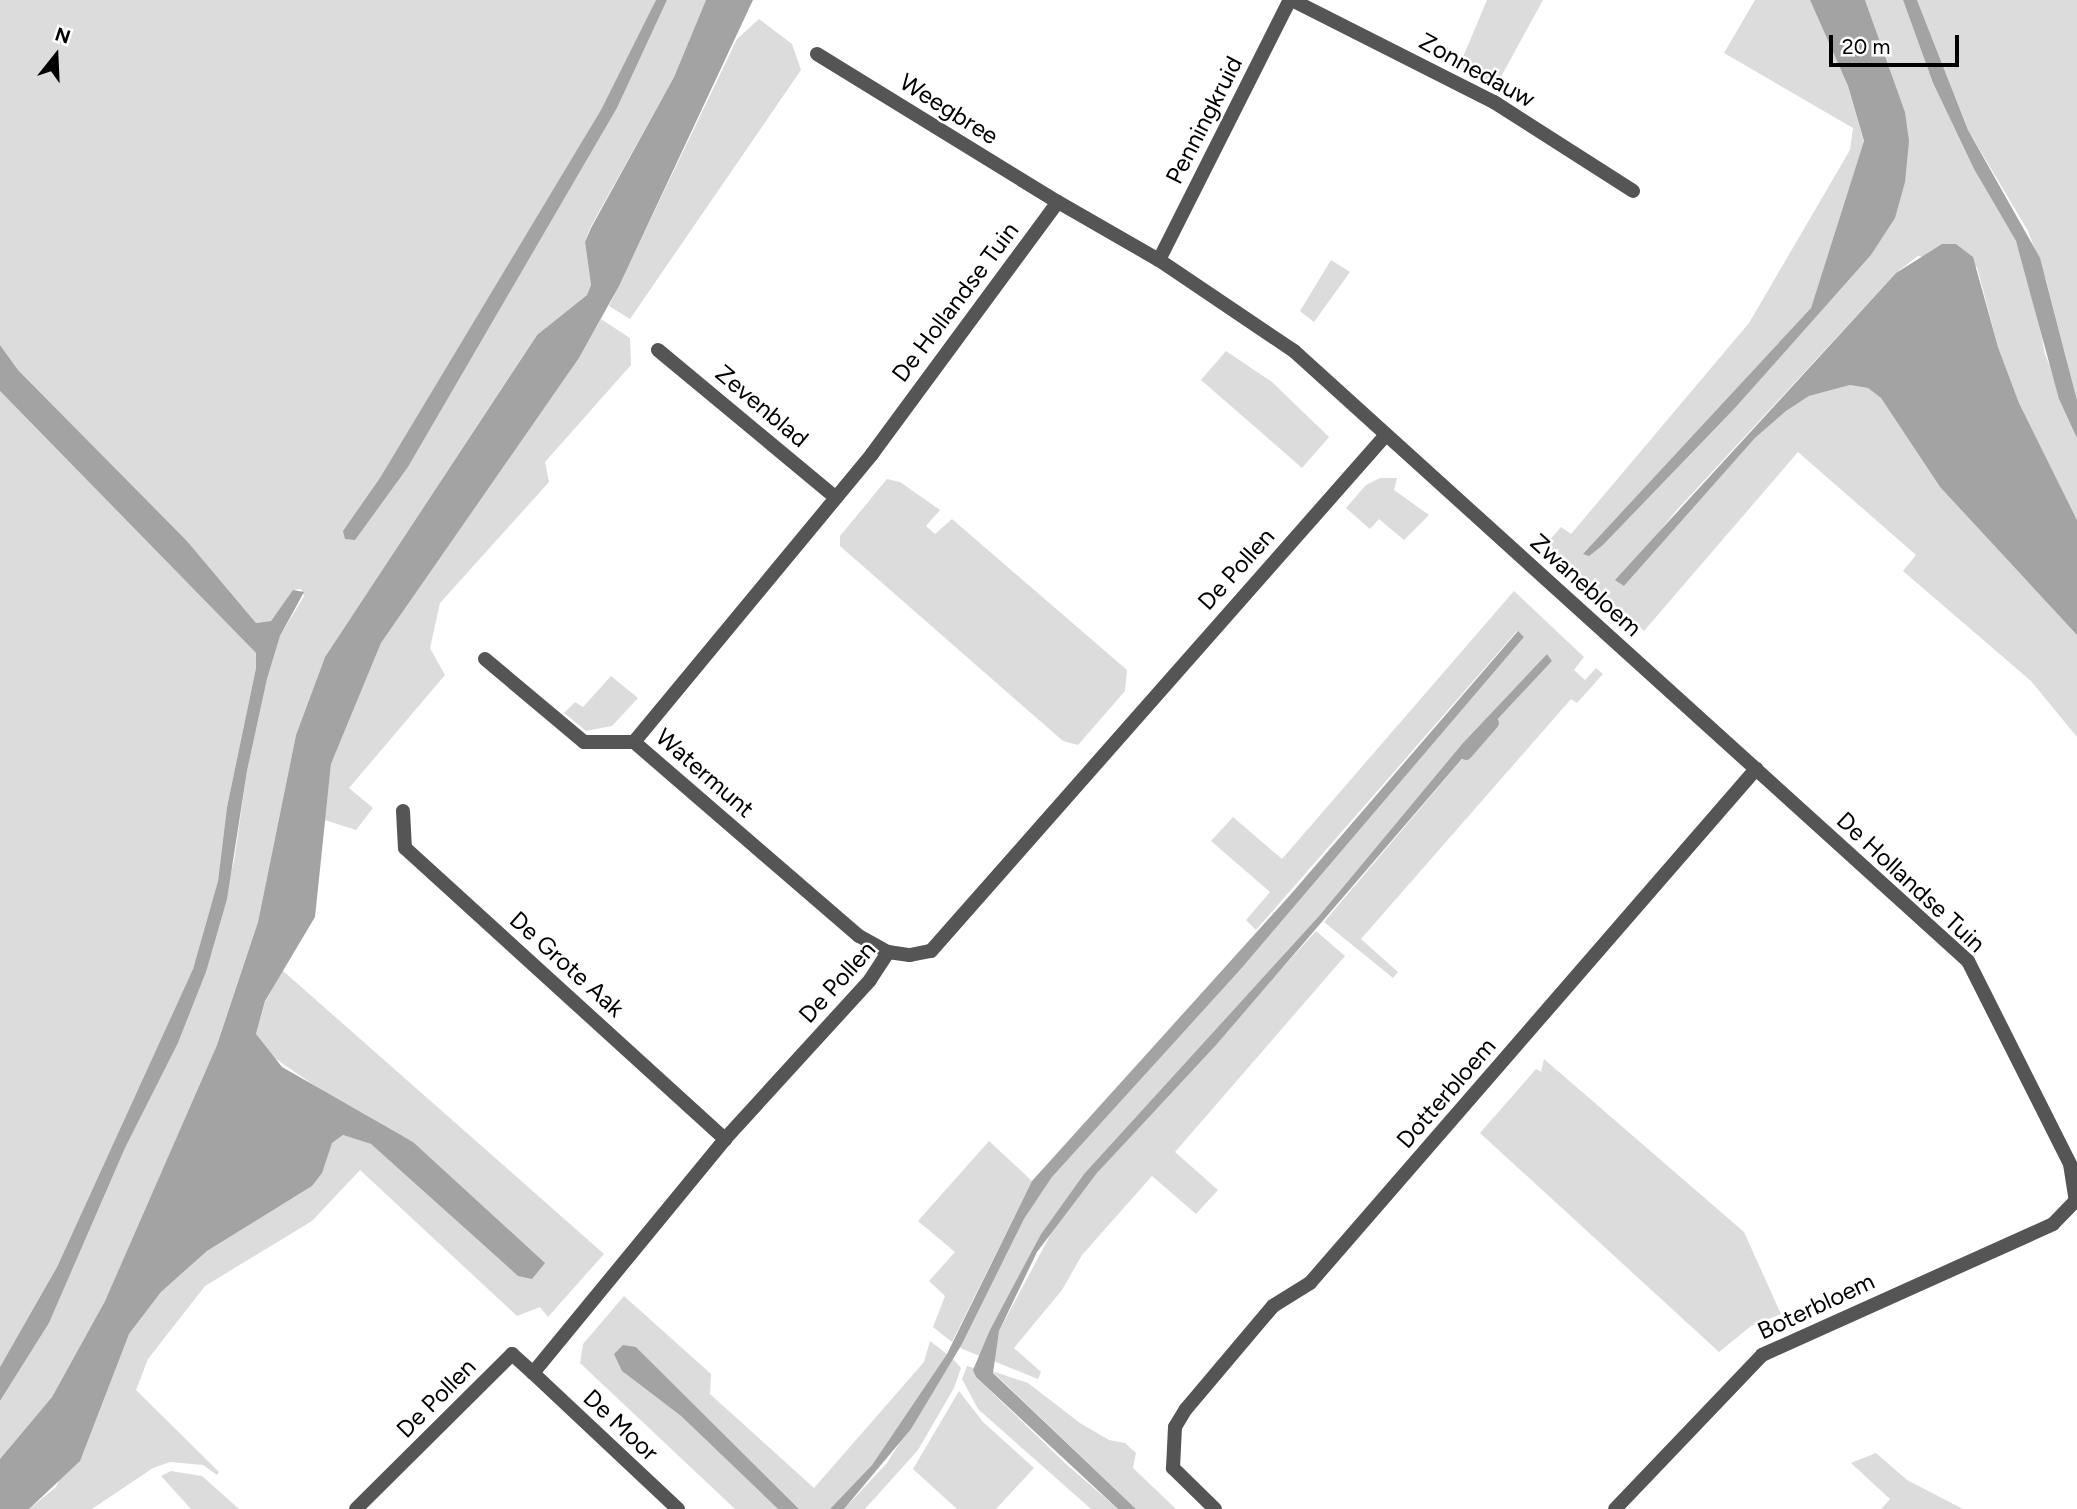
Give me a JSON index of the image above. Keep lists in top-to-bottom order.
{
  "streets": {
    "street": [
      "Zonnedauw",
      "Weegbree",
      "Penningkruid",
      "De Hollandse Tuin",
      "Zevenblad",
      "De Pollen",
      "Zwanebloem",
      "Watermunt",
      "De Grote Aak",
      "Dotterbloem",
      "Boterbloem",
      "De Moor"
    ]
  },
  "crossings": [
    ["Zonnedauw", "Penningkruid"],
    ["Weegbree", "De Hollandse Tuin"],
    ["De Hollandse Tuin", "Zevenblad"],
    ["De Hollandse Tuin", "Zwanebloem"],
    ["De Hollandse Tuin", "Watermunt"],
    ["De Hollandse Tuin", "Dotterbloem"],
    ["De Hollandse Tuin", "Boterbloem"],
    ["De Pollen", "Zwanebloem"],
    ["De Pollen", "Watermunt"],
    ["De Pollen", "De Grote Aak"],
    ["De Pollen", "De Moor"],
    ["Zwanebloem", "Dotterbloem"]
  ],
  "scale_bar": "20 m",
  "north": "top"
}
